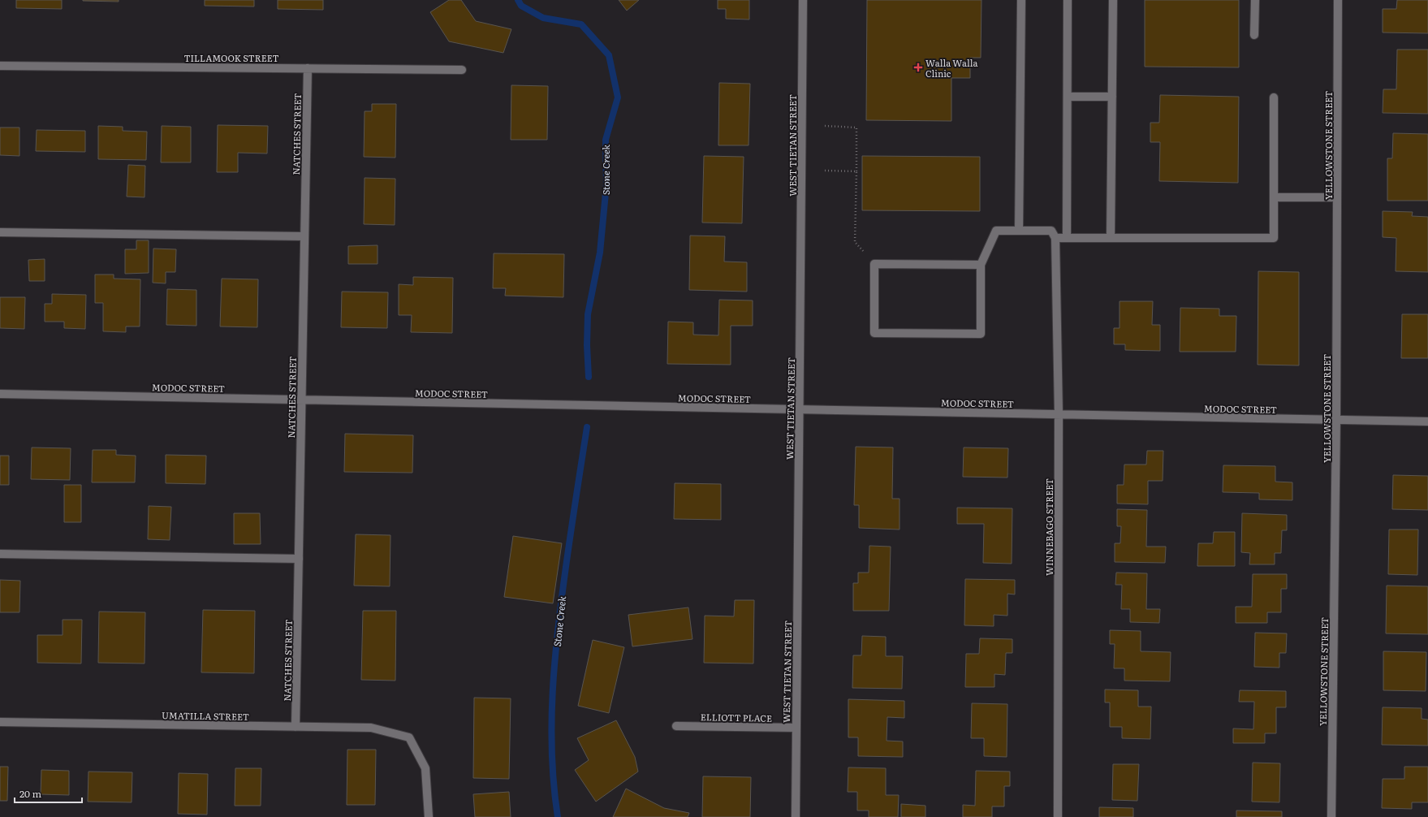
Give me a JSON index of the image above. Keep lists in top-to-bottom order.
{
  "streets": {
    "street": [
      "TILLAMOOK STREET",
      "NATCHES STREET",
      "WEST TIETAN STREET",
      "YELLOWSTONE STREET",
      "MODOC STREET",
      "WINNEBAGO STREET",
      "UMATILLA STREET",
      "ELLIOTT PLACE"
    ]
  },
  "crossings": [
    ["TILLAMOOK STREET", "NATCHES STREET"],
    ["NATCHES STREET", "MODOC STREET"],
    ["NATCHES STREET", "UMATILLA STREET"],
    ["WEST TIETAN STREET", "MODOC STREET"],
    ["WEST TIETAN STREET", "ELLIOTT PLACE"],
    ["YELLOWSTONE STREET", "MODOC STREET"],
    ["MODOC STREET", "WINNEBAGO STREET"]
  ],
  "water": ["Stone Creek"],
  "places": {
    "health": ["Walla Walla Clinic"]
  },
  "scale_bar": "20 m"
}
